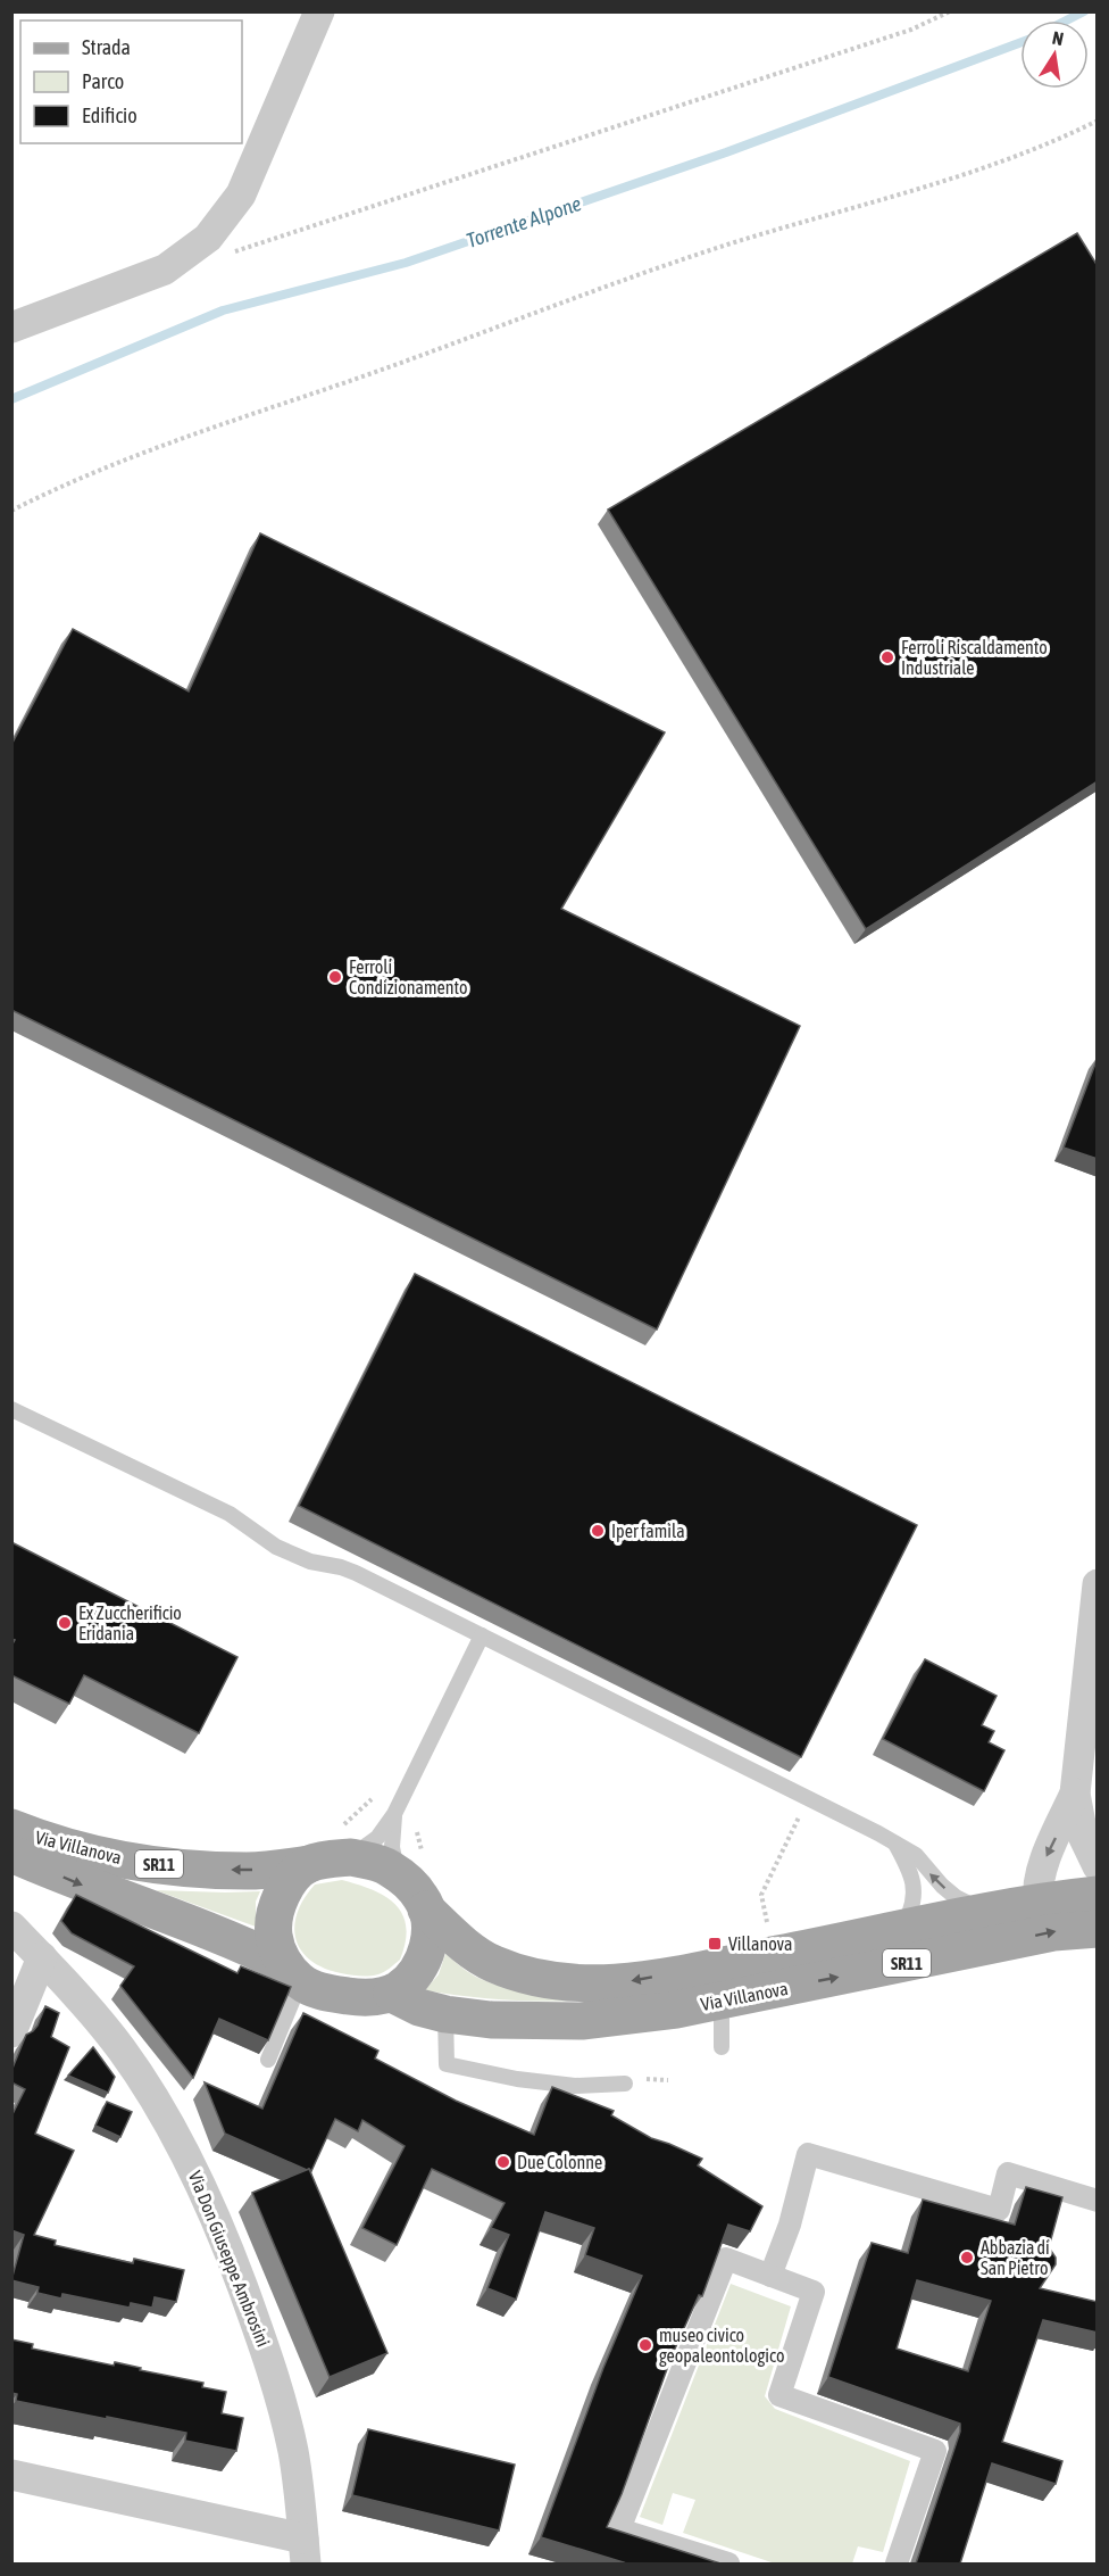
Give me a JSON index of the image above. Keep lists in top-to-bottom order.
{
  "streets": {
    "main road": ["Via Villanova", "SR11"],
    "street": ["Via Don Giuseppe Ambrosini"]
  },
  "crossings": [
    ["Via Villanova", "SR11"]
  ],
  "water": ["Torrente Alpone"],
  "places": {
    "other": [
      "Ferroli Riscaldamento Industriale",
      "Ferroli Condizionamento",
      "Iper famila",
      "Ex Zuccherificio Eridania",
      "Due Colonne",
      "Abbazia di San Pietro",
      "museo civico geopaleontologico"
    ],
    "transit": ["Villanova"]
  },
  "legend": ["Strada", "Parco", "Edificio"],
  "north": "top"
}
